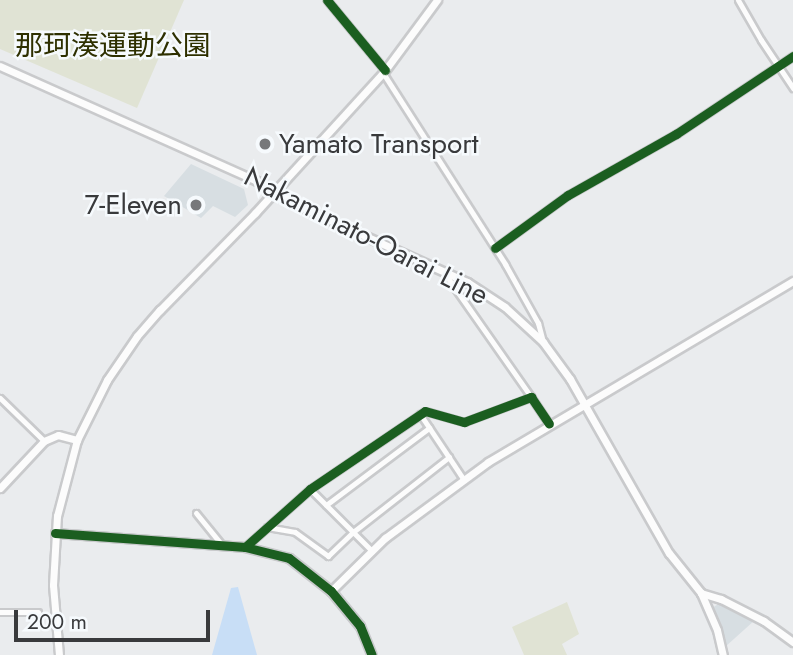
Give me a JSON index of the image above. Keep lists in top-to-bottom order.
{
  "streets": {
    "main road": ["Nakaminato-Oarai Line"]
  },
  "parks": ["那珂湊運動公園"],
  "places": ["Yamato Transport", "7-Eleven"],
  "scale_bar": "200 m"
}
